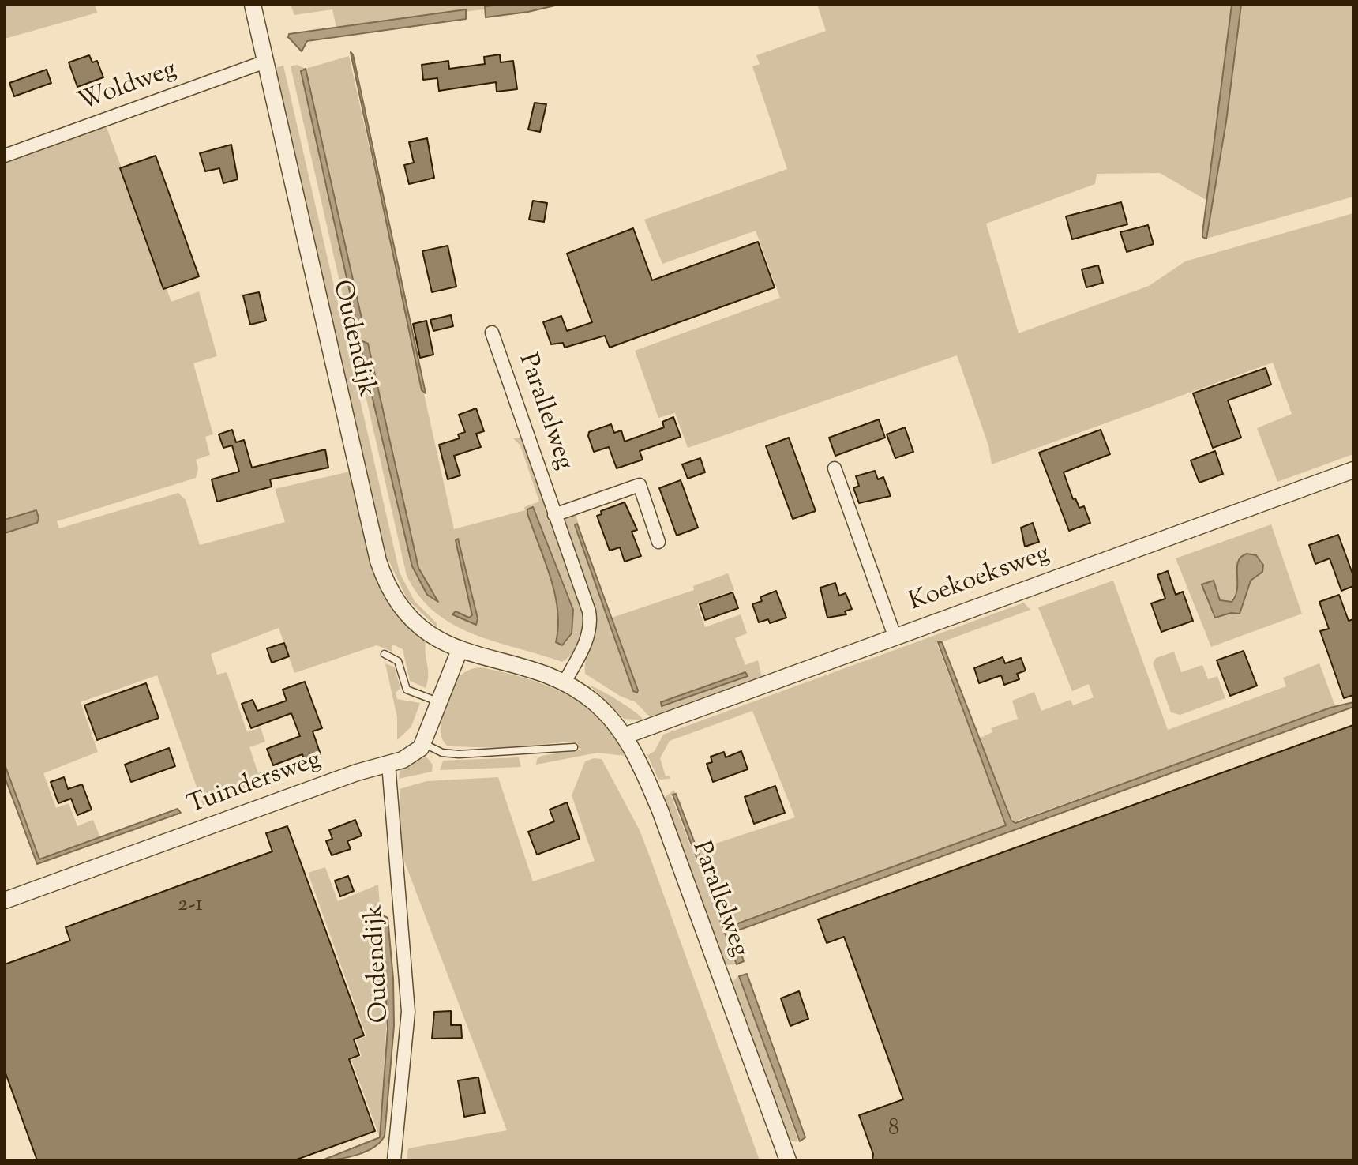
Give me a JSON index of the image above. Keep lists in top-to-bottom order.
{
  "streets": {
    "street": [
      "Woldweg",
      "Oudendijk",
      "Parallelweg",
      "Koekoeksweg",
      "Tuindersweg"
    ]
  },
  "crossings": [
    ["Woldweg", "Oudendijk"],
    ["Oudendijk", "Parallelweg"],
    ["Oudendijk", "Tuindersweg"],
    ["Parallelweg", "Koekoeksweg"]
  ],
  "house_numbers": ["2-1", "8"]
}
